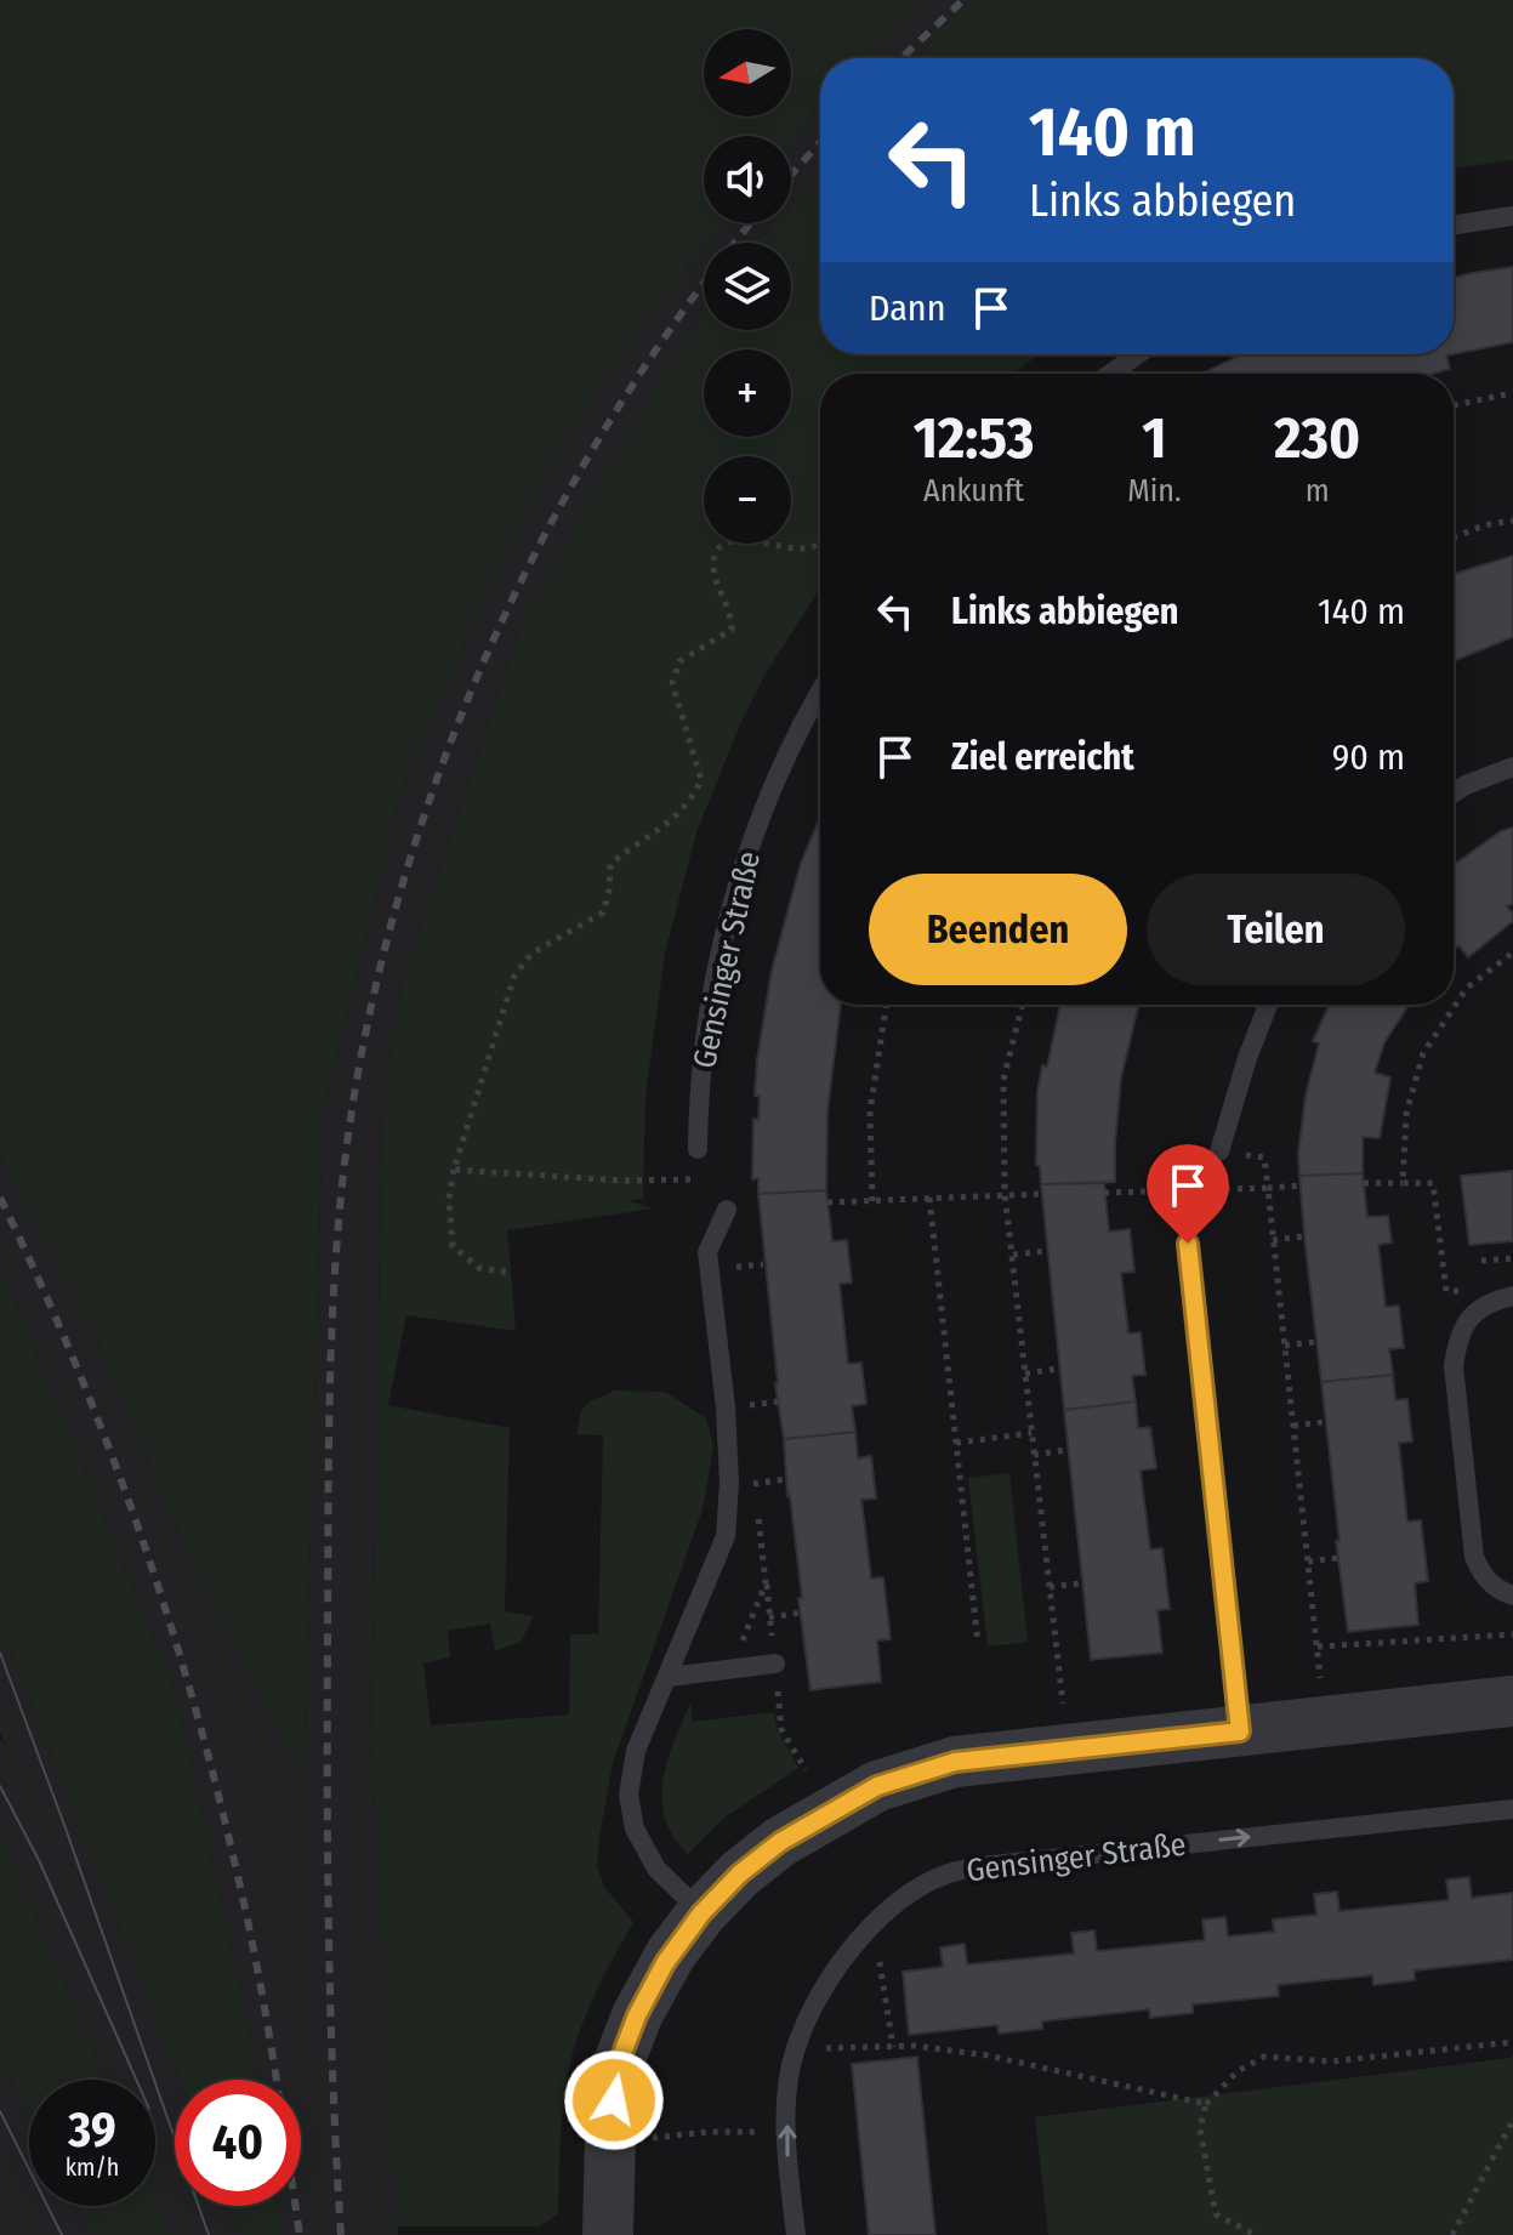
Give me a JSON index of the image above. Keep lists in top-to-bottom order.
{
  "streets": {
    "lane": ["Gensinger Straße"]
  },
  "one_way": ["Gensinger Straße"],
  "north": "left",
  "page": {
    "map_buttons": ["+", "−"],
    "turn": ["140 m", "Links abbiegen"],
    "then": "Dann",
    "eta": [
      "12:53",
      "Ankunft",
      "1",
      "Min.",
      "230",
      "m"
    ],
    "list": [
      {
        "name": "Links abbiegen",
        "value": "140 m"
      },
      {
        "name": "Ziel erreicht",
        "value": "90 m"
      }
    ],
    "buttons": ["Beenden", "Teilen"],
    "speed": "39 km/h",
    "limit": "40"
  }
}
